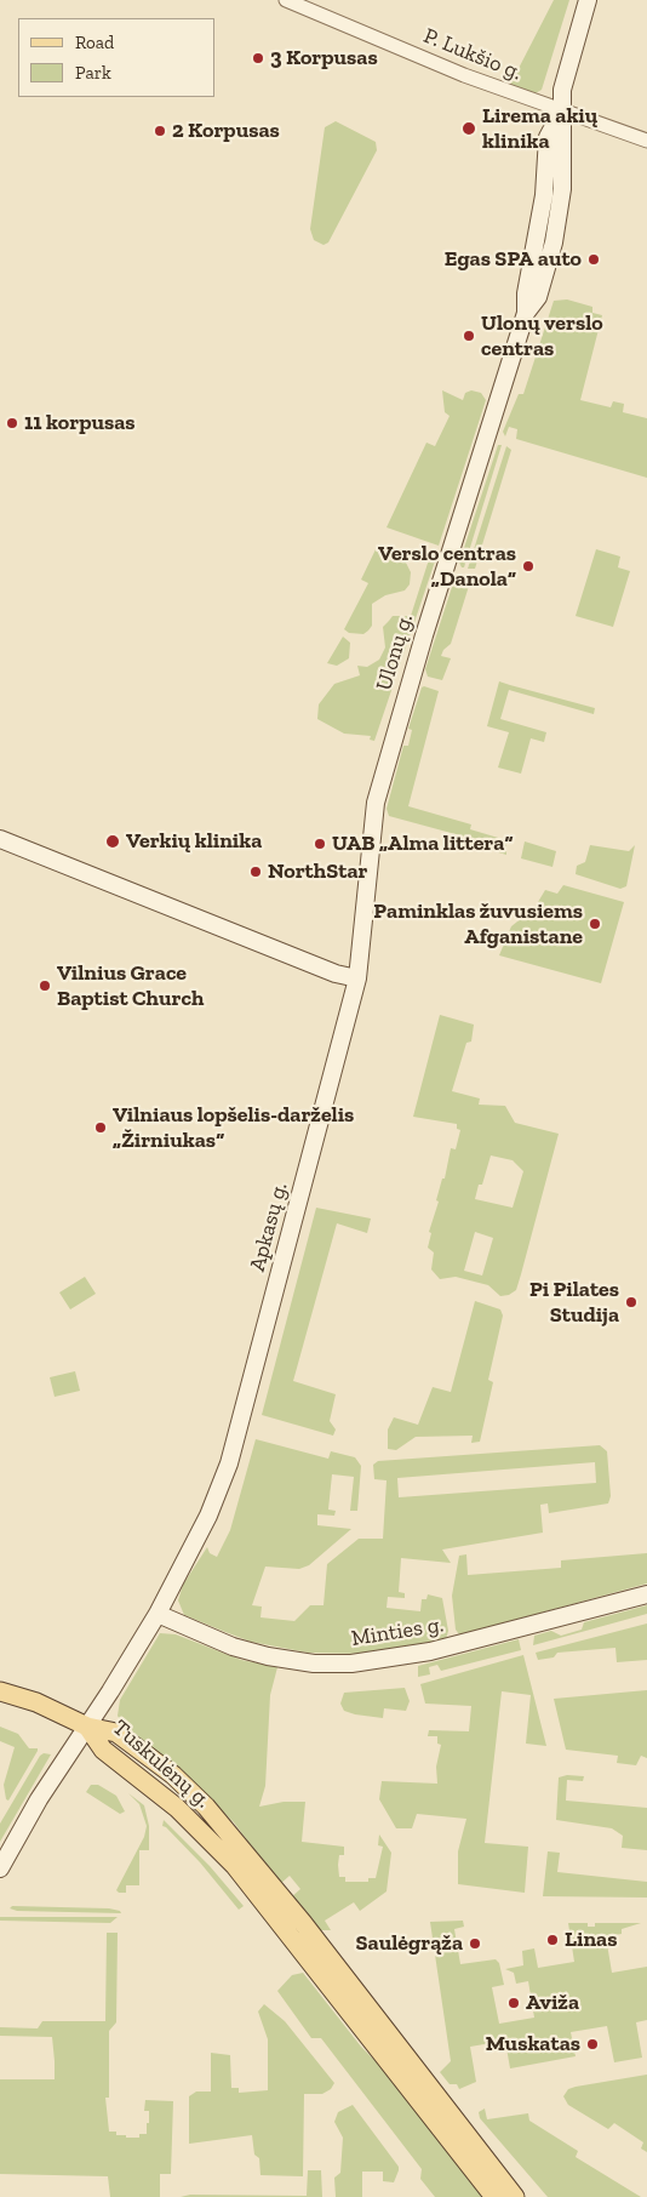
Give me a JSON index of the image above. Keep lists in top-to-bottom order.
{
  "streets": {
    "main road": [
      "Ulonų g.",
      "Apkasų g.",
      "Minties g.",
      "Tuskulėnų g."
    ],
    "street": ["P. Lukšio g."]
  },
  "crossings": [
    ["P. Lukšio g.", "Ulonų g."],
    ["Ulonų g.", "Apkasų g."],
    ["Apkasų g.", "Minties g."],
    ["Apkasų g.", "Tuskulėnų g."]
  ],
  "places": [
    "3 Korpusas",
    "Lirema akių klinika",
    "2 Korpusas",
    "Egas SPA auto",
    "Ulonų verslo centras",
    "11 korpusas",
    "Verslo centras „Danola“",
    "Verkių klinika",
    "UAB „Alma littera“",
    "NorthStar",
    "Paminklas žuvusiems Afganistane",
    "Vilnius Grace Baptist Church",
    "Vilniaus lopšelis-darželis „Žirniukas“",
    "Pi Pilates Studija",
    "Linas",
    "Saulėgrąža",
    "Aviža",
    "Muskatas"
  ],
  "legend": ["Road", "Park"]
}
